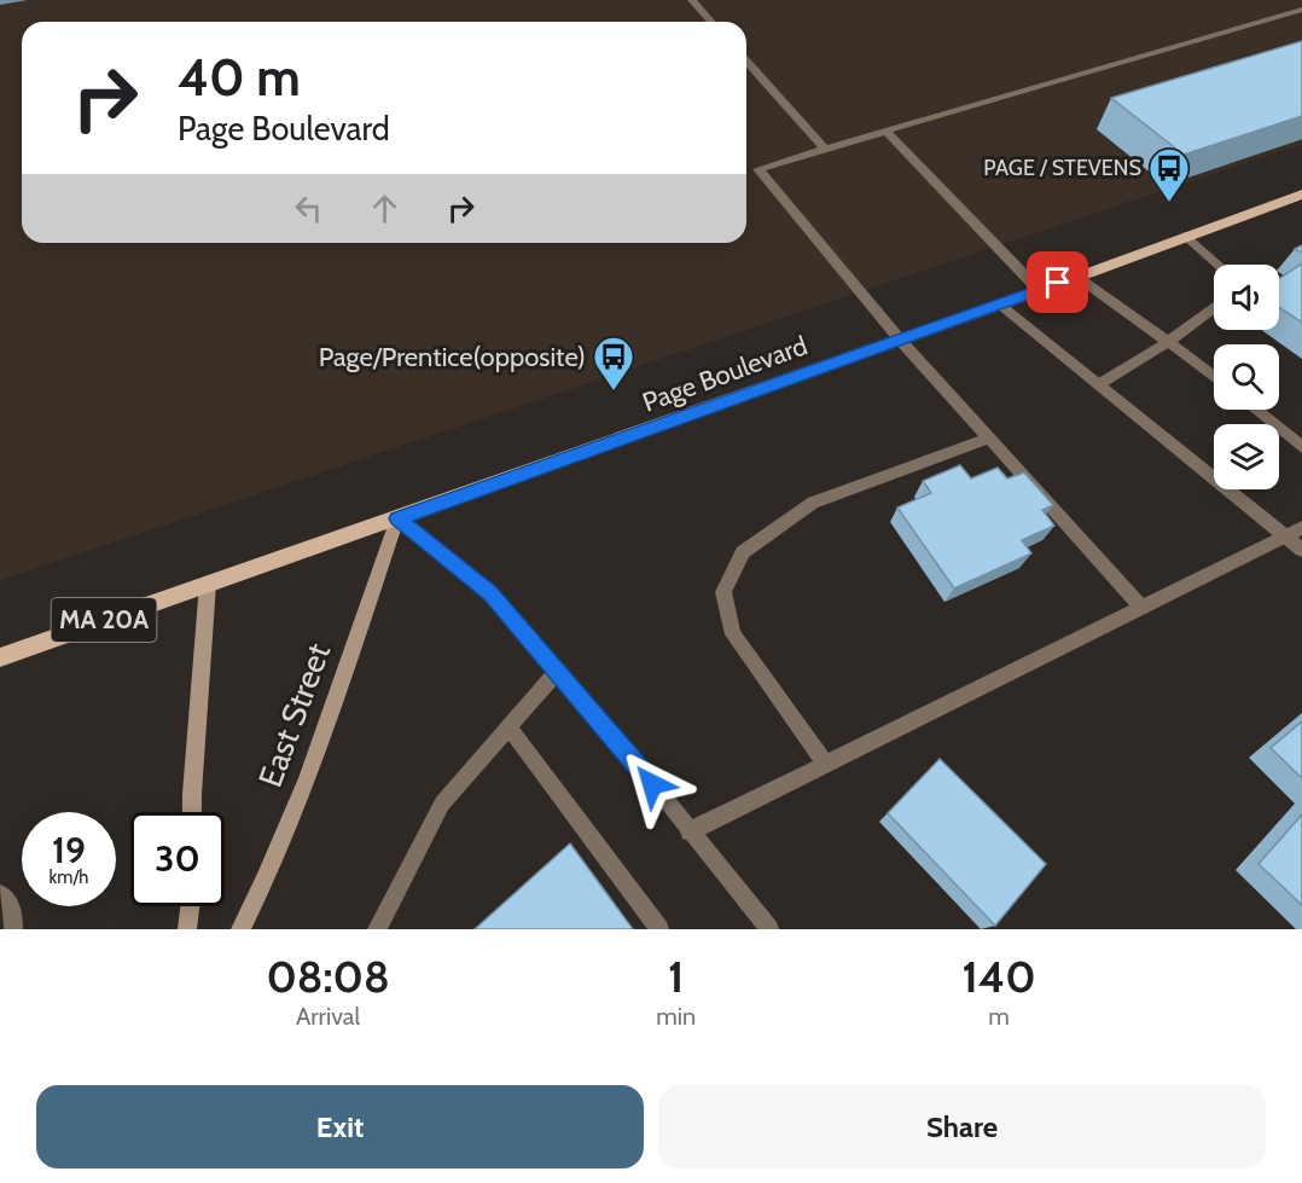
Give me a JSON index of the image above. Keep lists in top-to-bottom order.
{
  "streets": {
    "main road": ["Page Boulevard", "MA 20A", "East Street"]
  },
  "crossings": [
    ["Page Boulevard", "East Street"]
  ],
  "places": {
    "bus stop": ["PAGE / STEVENS", "Page/Prentice(opposite)"]
  },
  "page": {
    "turn": ["40 m", "Page Boulevard"],
    "speed": "19 km/h",
    "limit": "30",
    "eta": [
      "08:08",
      "Arrival",
      "1",
      "min",
      "140",
      "m"
    ],
    "buttons": ["Exit", "Share"]
  }
}
